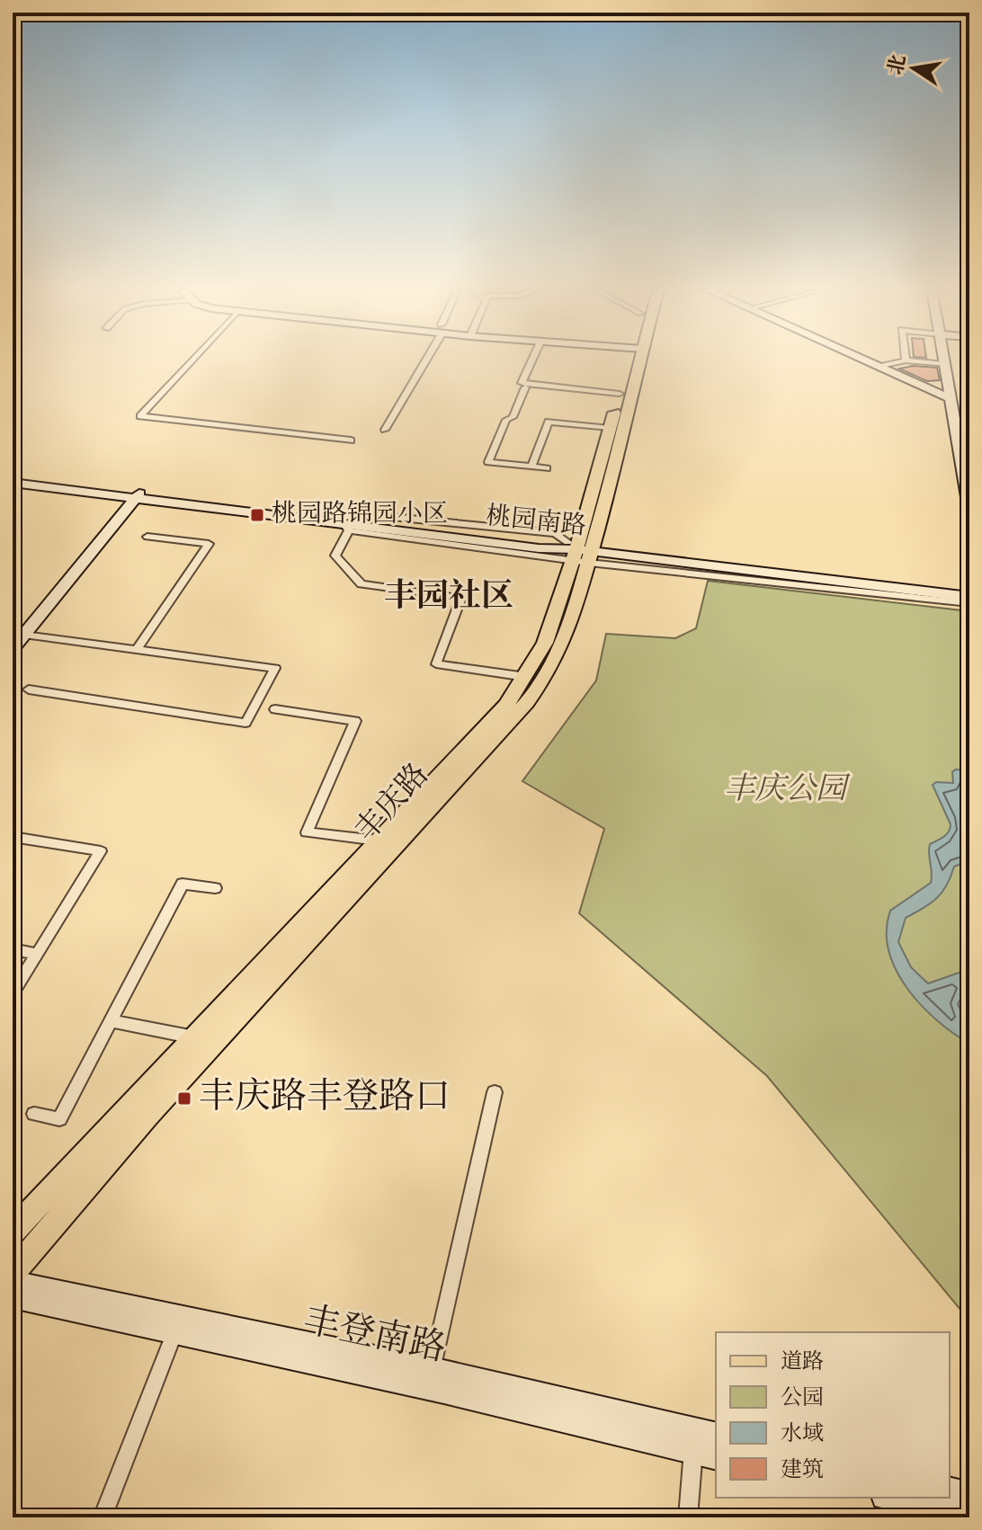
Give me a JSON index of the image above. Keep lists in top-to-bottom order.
{
  "streets": {
    "main road": ["丰庆路"],
    "street": ["桃园南路", "丰登南路"]
  },
  "crossings": [
    ["桃园南路", "丰庆路"]
  ],
  "districts": ["丰园社区"],
  "parks": ["丰庆公园"],
  "places": {
    "transit": ["桃园路锦园小区", "丰庆路丰登路口"]
  },
  "legend": [
    "道路",
    "公园",
    "水域",
    "建筑"
  ],
  "north": "left"
}
